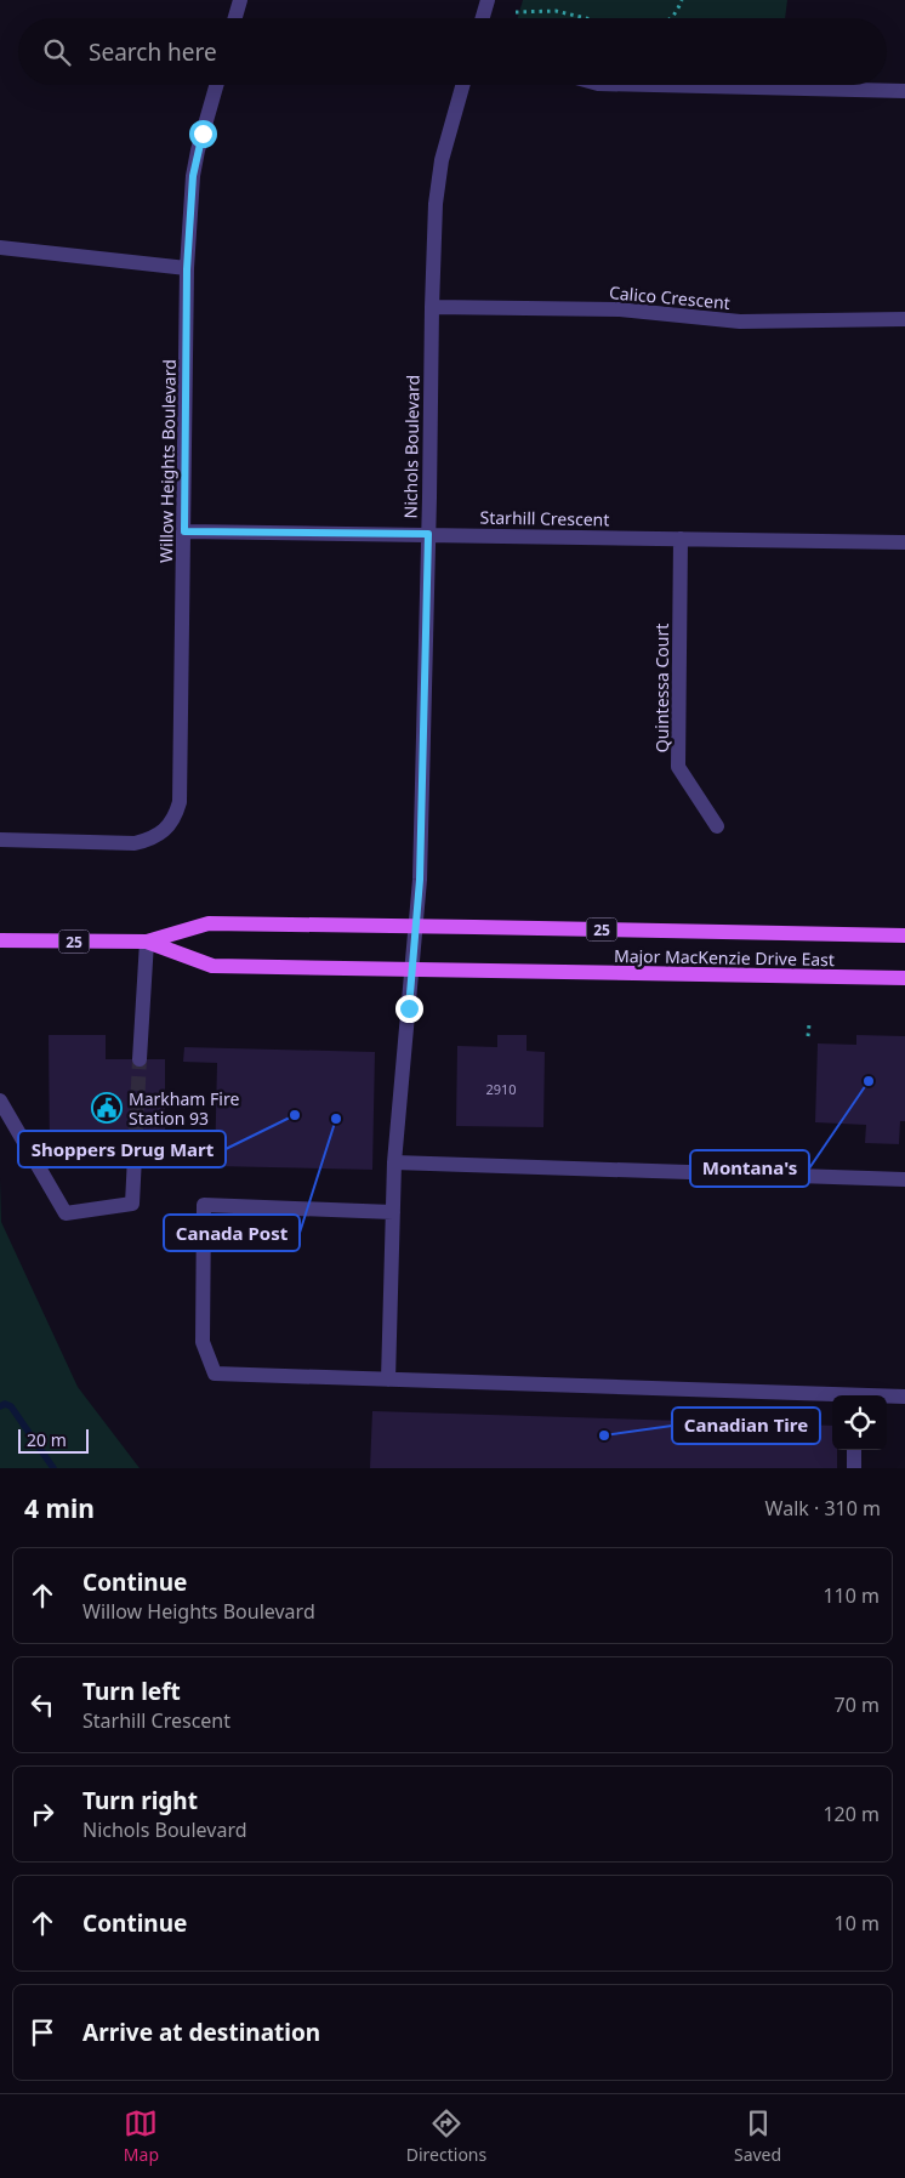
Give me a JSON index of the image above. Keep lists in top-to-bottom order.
{
  "streets": {
    "main road": ["25", "Major MacKenzie Drive East"],
    "street": [
      "Calico Crescent",
      "Nichols Boulevard",
      "Willow Heights Boulevard",
      "Starhill Crescent",
      "Quintessa Court"
    ]
  },
  "crossings": [
    ["Calico Crescent", "Nichols Boulevard"],
    ["Nichols Boulevard", "Starhill Crescent"],
    ["Nichols Boulevard", "Major MacKenzie Drive East"],
    ["Willow Heights Boulevard", "Starhill Crescent"],
    ["Starhill Crescent", "Quintessa Court"]
  ],
  "places": {
    "other": [
      "Montana's",
      "Shoppers Drug Mart",
      "Canada Post",
      "Canadian Tire"
    ],
    "public building": ["Markham Fire Station 93"]
  },
  "house_numbers": ["2910"],
  "scale_bar": "20 m",
  "page": {
    "search": "Search here",
    "scale": "20 m",
    "heading": ["4 min", "Walk · 310 m"],
    "list": [
      ["Continue", "Willow Heights Boulevard", "110 m"],
      ["Turn left", "Starhill Crescent", "70 m"],
      ["Turn right", "Nichols Boulevard", "120 m"],
      ["Continue", "10 m"],
      "Arrive at destination"
    ],
    "nav": ["Map", "Directions", "Saved"]
  }
}
